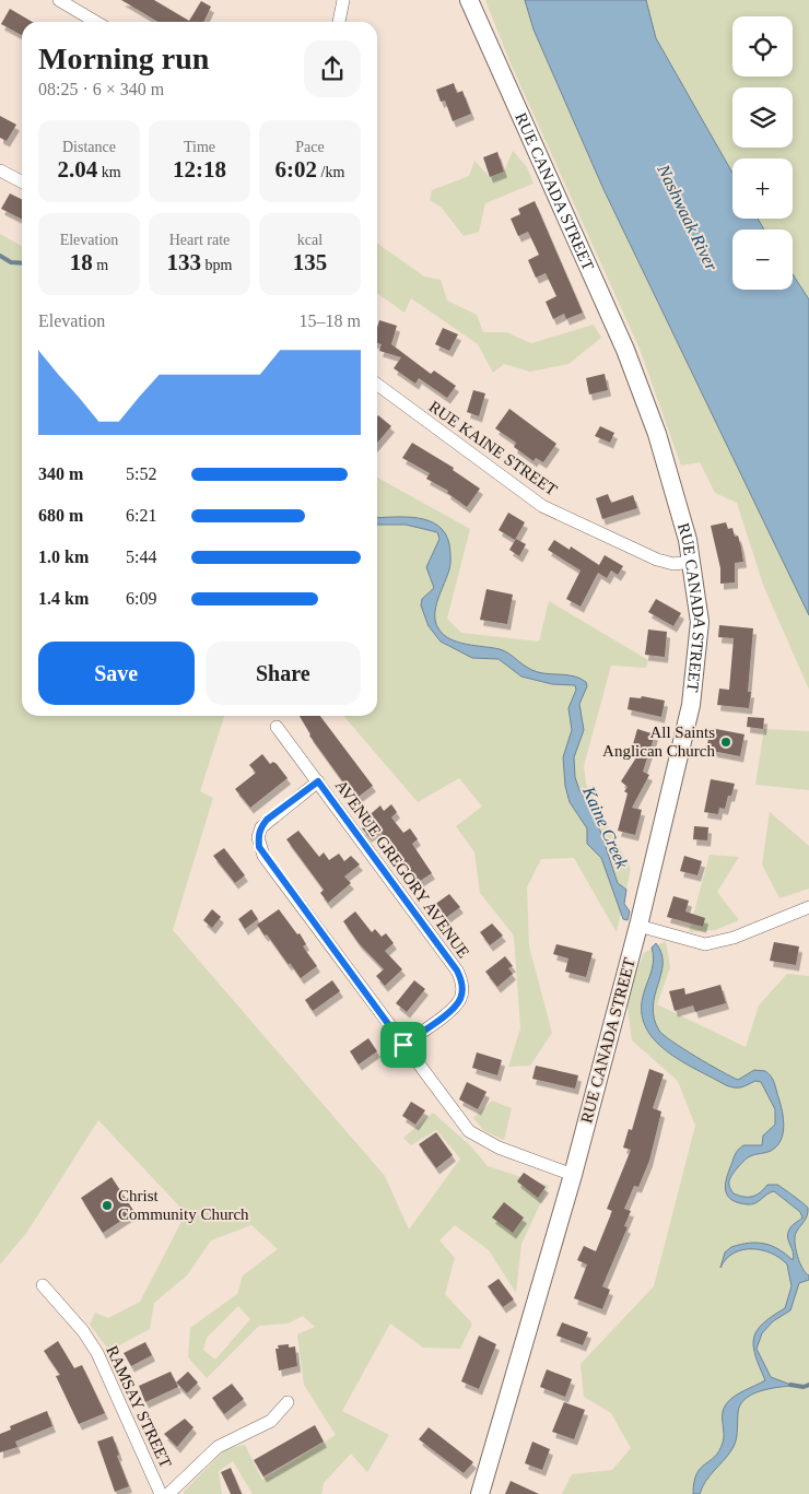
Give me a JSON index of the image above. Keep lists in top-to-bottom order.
{
  "streets": {
    "main road": ["RUE CANADA STREET"],
    "street": ["RUE KAINE STREET", "AVENUE GREGORY AVENUE", "RAMSAY STREET"]
  },
  "crossings": [
    ["RUE CANADA STREET", "RUE KAINE STREET"],
    ["RUE CANADA STREET", "AVENUE GREGORY AVENUE"]
  ],
  "water": ["Nashwaak River", "Kaine Creek"],
  "places": ["All Saints Anglican Church", "Christ Community Church"],
  "page": {
    "map_buttons": ["+", "−"],
    "heading": ["Morning run", "08:25 · 6 × 340 m"],
    "stats": [
      ["Distance", "2.04 km"],
      ["Time", "12:18"],
      ["Pace", "6:02 /km"],
      ["Elevation", "18 m"],
      ["Heart rate", "133 bpm"],
      ["kcal", "135"]
    ],
    "chart": ["Elevation", "15–18 m"],
    "list": [
      {
        "name": "340 m",
        "note": "5:52"
      },
      {
        "name": "680 m",
        "note": "6:21"
      },
      {
        "name": "1.0 km",
        "note": "5:44"
      },
      {
        "name": "1.4 km",
        "note": "6:09"
      }
    ],
    "buttons": ["Save", "Share"]
  }
}
